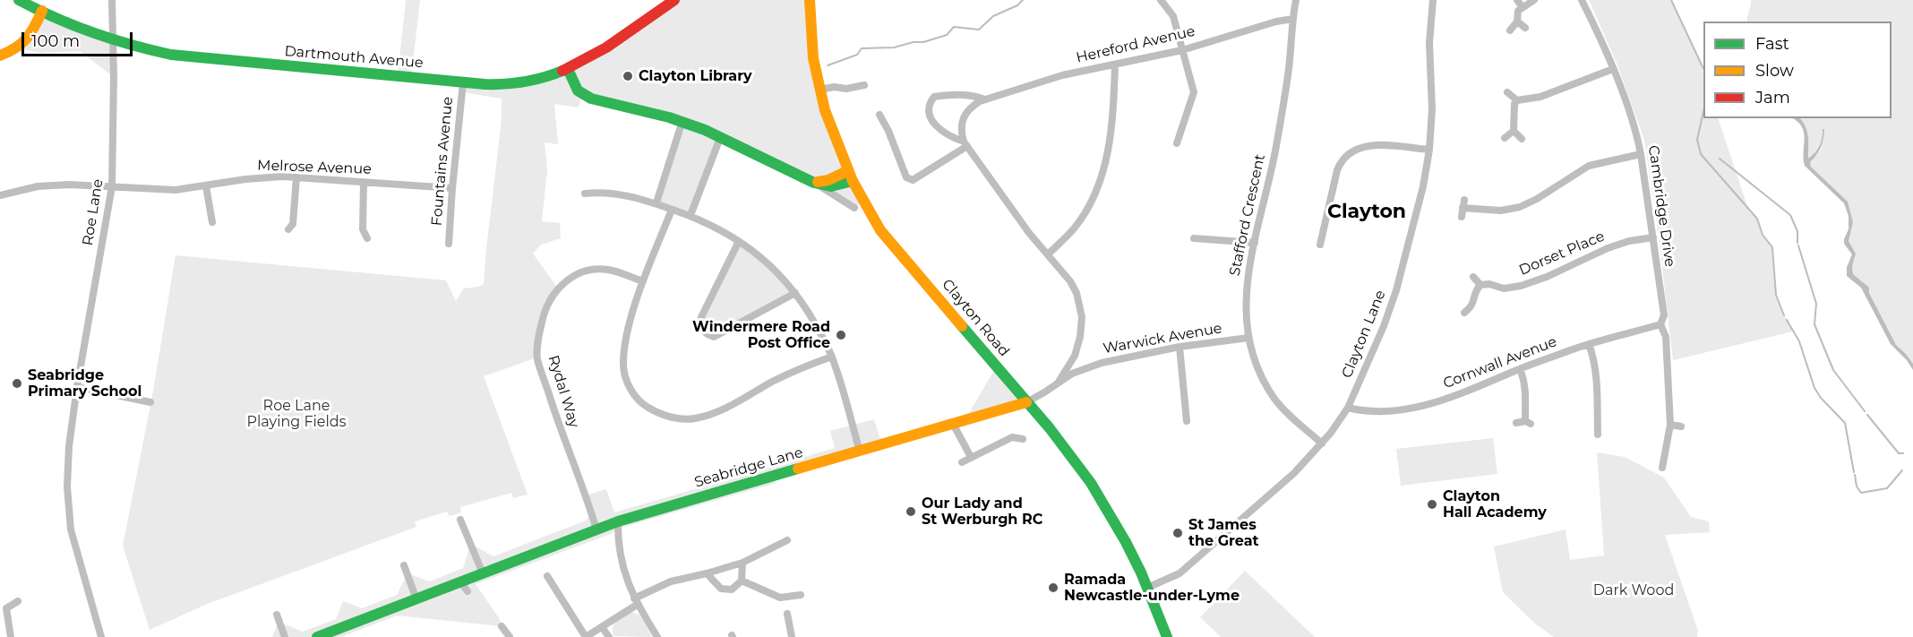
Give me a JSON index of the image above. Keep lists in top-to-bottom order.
{
  "streets": {
    "street": [
      "Hereford Avenue",
      "Dartmouth Avenue",
      "Fountains Avenue",
      "Melrose Avenue",
      "Cambridge Drive",
      "Roe Lane",
      "Stafford Crescent",
      "Dorset Place",
      "Clayton Road",
      "Clayton Lane",
      "Warwick Avenue",
      "Cornwall Avenue",
      "Rydal Way",
      "Seabridge Lane"
    ]
  },
  "crossings": [
    ["Hereford Avenue", "Stafford Crescent"],
    ["Hereford Avenue", "Warwick Avenue"],
    ["Dartmouth Avenue", "Fountains Avenue"],
    ["Dartmouth Avenue", "Roe Lane"],
    ["Fountains Avenue", "Melrose Avenue"],
    ["Melrose Avenue", "Roe Lane"],
    ["Cambridge Drive", "Dorset Place"],
    ["Cambridge Drive", "Cornwall Avenue"],
    ["Stafford Crescent", "Clayton Lane"],
    ["Stafford Crescent", "Warwick Avenue"],
    ["Clayton Road", "Clayton Lane"],
    ["Clayton Road", "Warwick Avenue"],
    ["Clayton Road", "Seabridge Lane"],
    ["Clayton Lane", "Cornwall Avenue"],
    ["Warwick Avenue", "Seabridge Lane"],
    ["Rydal Way", "Seabridge Lane"]
  ],
  "districts": ["Clayton"],
  "parks": ["Roe Lane Playing Fields", "Dark Wood"],
  "places": [
    "Clayton Library",
    "Windermere Road Post Office",
    "Seabridge Primary School",
    "Clayton Hall Academy",
    "Our Lady and St Werburgh RC",
    "St James the Great",
    "Ramada Newcastle-under-Lyme"
  ],
  "legend": ["Fast", "Slow", "Jam"],
  "scale_bar": "100 m"
}
